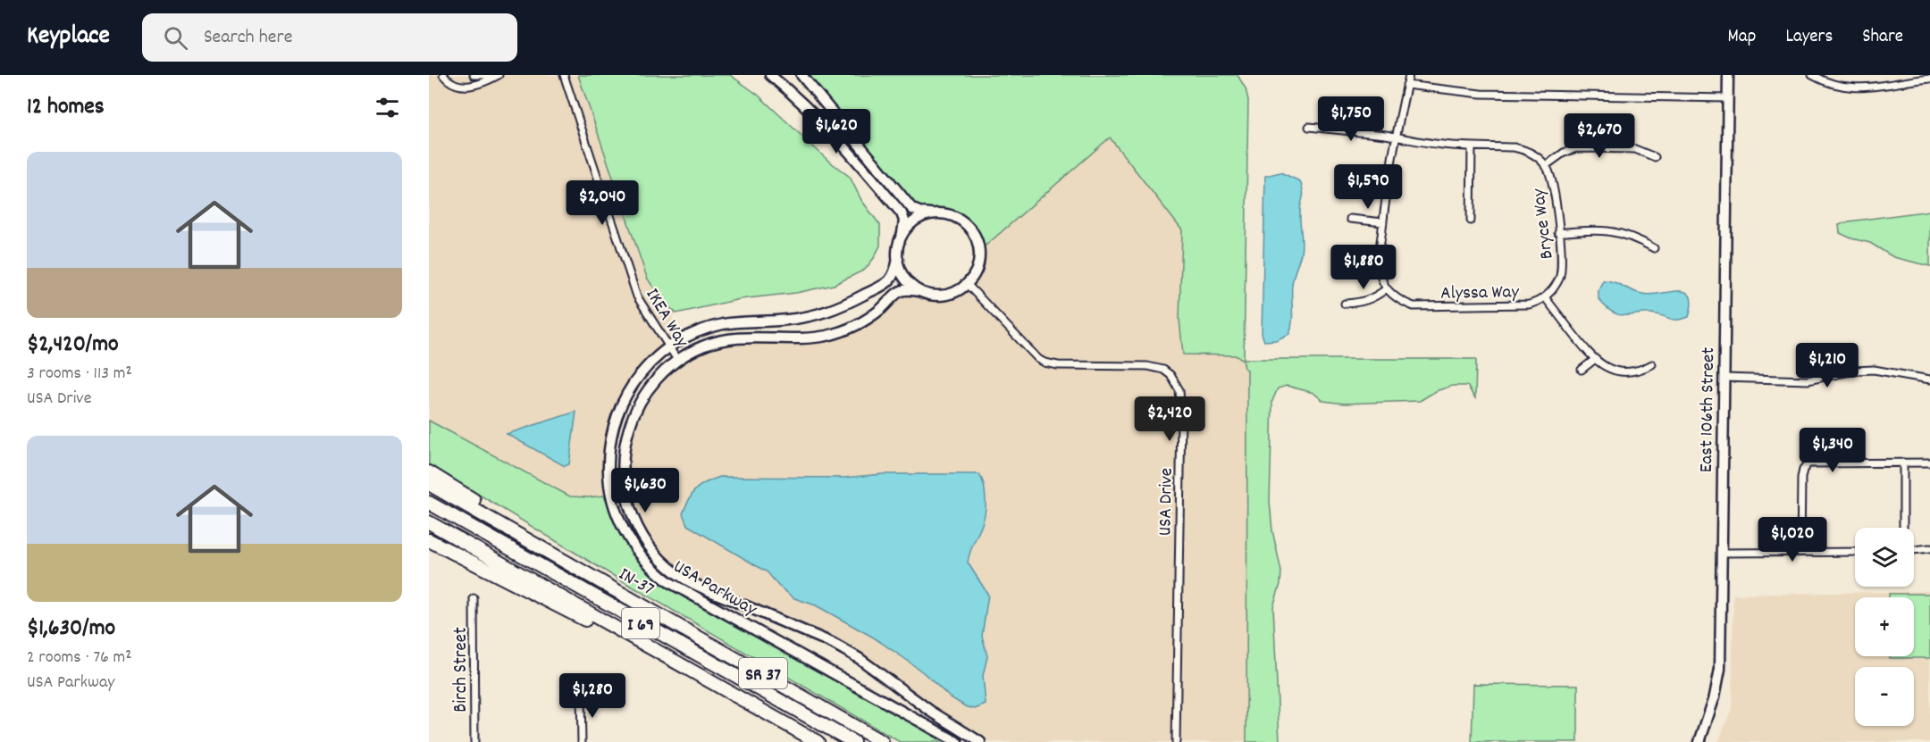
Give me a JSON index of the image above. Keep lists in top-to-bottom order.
{
  "streets": {
    "highway": ["IN-37", "I 69", "SR 37"],
    "street": [
      "Bryce Way",
      "Alyssa Way",
      "IKEA Way",
      "East 106th Street",
      "USA Drive",
      "USA Parkway",
      "Birch Street"
    ]
  },
  "crossings": [
    ["Bryce Way", "Alyssa Way"],
    ["IKEA Way", "USA Parkway"],
    ["USA Drive", "USA Parkway"]
  ],
  "page": {
    "header": "Keyplace",
    "search": "Search here",
    "nav": ["Map", "Layers", "Share"],
    "heading": "12 homes",
    "price": [
      "$1,750",
      "$1,620",
      "$2,670",
      "$1,590",
      "$2,040",
      "$1,880",
      "$1,210",
      "$2,420",
      "$1,340",
      "$1,630",
      "$1,020",
      "$1,280"
    ],
    "list": [
      {
        "name": "$2,420/mo",
        "note": "3 rooms · 113 m² · USA Drive"
      },
      {
        "name": "$1,630/mo",
        "note": "2 rooms · 76 m² · USA Parkway"
      }
    ],
    "map_buttons": ["+", "−"]
  }
}
